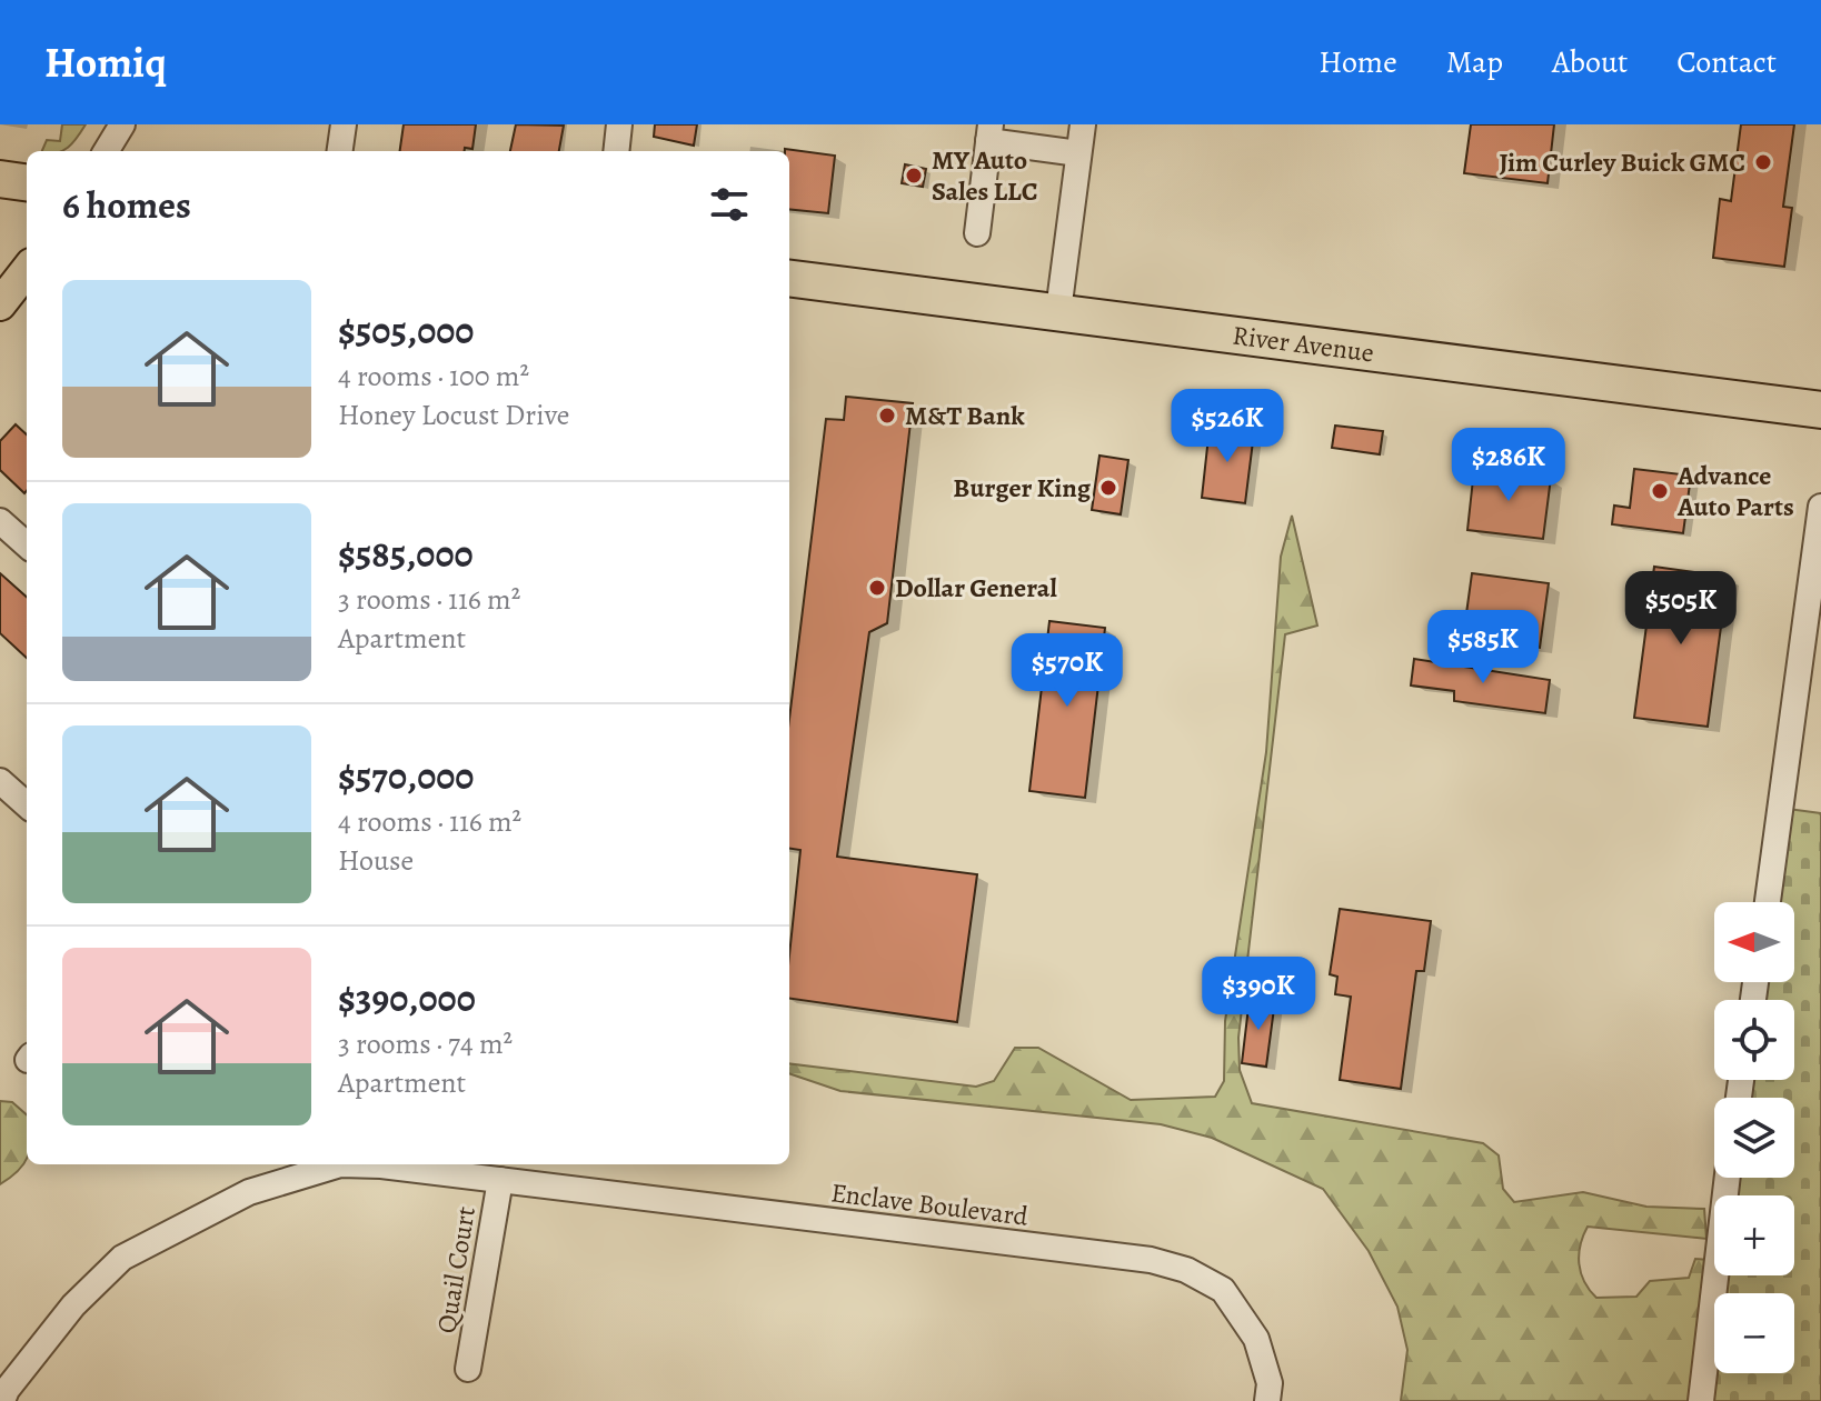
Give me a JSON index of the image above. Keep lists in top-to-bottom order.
{
  "streets": {
    "highway": ["River Avenue"],
    "street": ["Enclave Boulevard", "Quail Court"]
  },
  "crossings": [
    ["Enclave Boulevard", "Quail Court"]
  ],
  "places": [
    "Jim Curley Buick GMC",
    "MY Auto Sales LLC",
    "M&T Bank",
    "Burger King",
    "Advance Auto Parts",
    "Dollar General"
  ],
  "north": "left",
  "page": {
    "header": "Homiq",
    "nav": [
      "Home",
      "Map",
      "About",
      "Contact"
    ],
    "heading": "6 homes",
    "list": [
      {
        "name": "$505,000",
        "note": "4 rooms · 100 m² · Honey Locust Drive"
      },
      {
        "name": "$585,000",
        "note": "3 rooms · 116 m² · Apartment"
      },
      {
        "name": "$570,000",
        "note": "4 rooms · 116 m² · House"
      },
      {
        "name": "$390,000",
        "note": "3 rooms · 74 m² · Apartment"
      }
    ],
    "price": [
      "$526K",
      "$286K",
      "$505K",
      "$585K",
      "$570K",
      "$390K"
    ],
    "map_buttons": ["+", "−"]
  }
}
